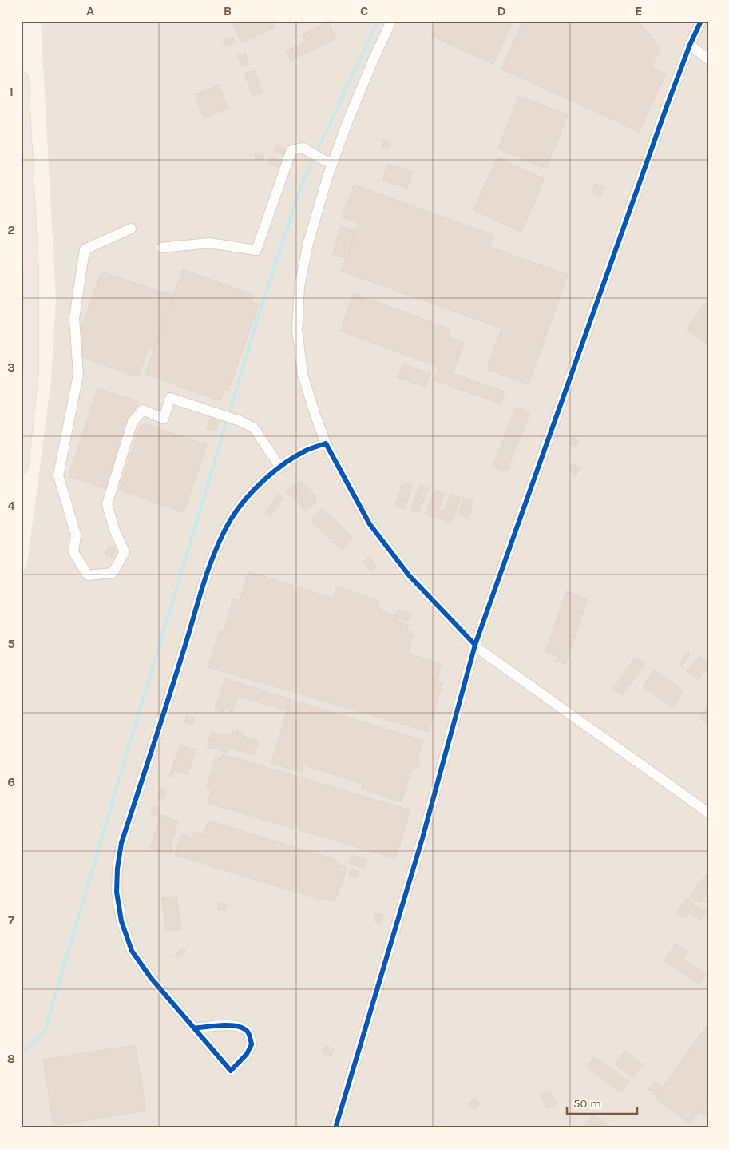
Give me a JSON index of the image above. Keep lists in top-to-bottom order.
{
  "scale_bar": "50 m",
  "grid": {
    "columns": [
      "A",
      "B",
      "C",
      "D",
      "E"
    ],
    "rows": [
      "1",
      "2",
      "3",
      "4",
      "5",
      "6",
      "7",
      "8"
    ]
  }
}
